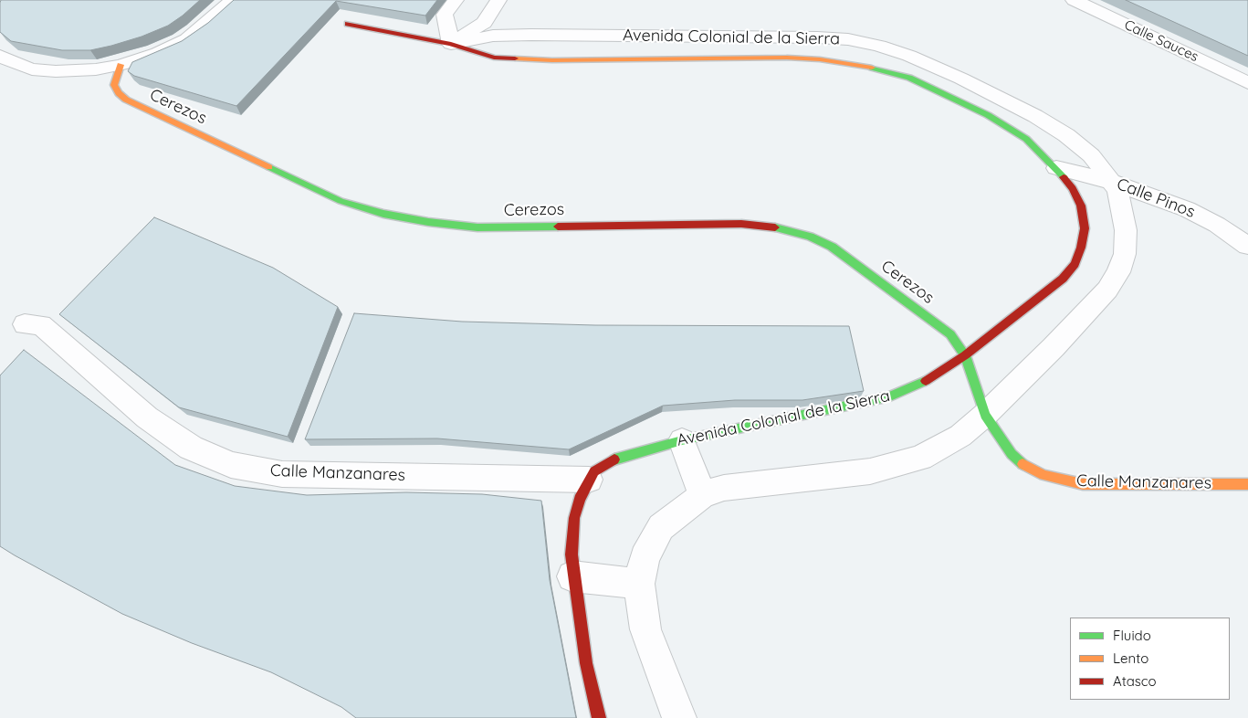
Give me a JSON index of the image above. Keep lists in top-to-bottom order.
{
  "streets": {
    "street": [
      "Avenida Colonial de la Sierra",
      "Calle Sauces",
      "Cerezos",
      "Calle Pinos",
      "Calle Manzanares"
    ]
  },
  "crossings": [
    ["Avenida Colonial de la Sierra", "Cerezos"],
    ["Avenida Colonial de la Sierra", "Calle Pinos"],
    ["Avenida Colonial de la Sierra", "Calle Manzanares"],
    ["Cerezos", "Calle Manzanares"]
  ],
  "legend": ["Fluido", "Lento", "Atasco"]
}
